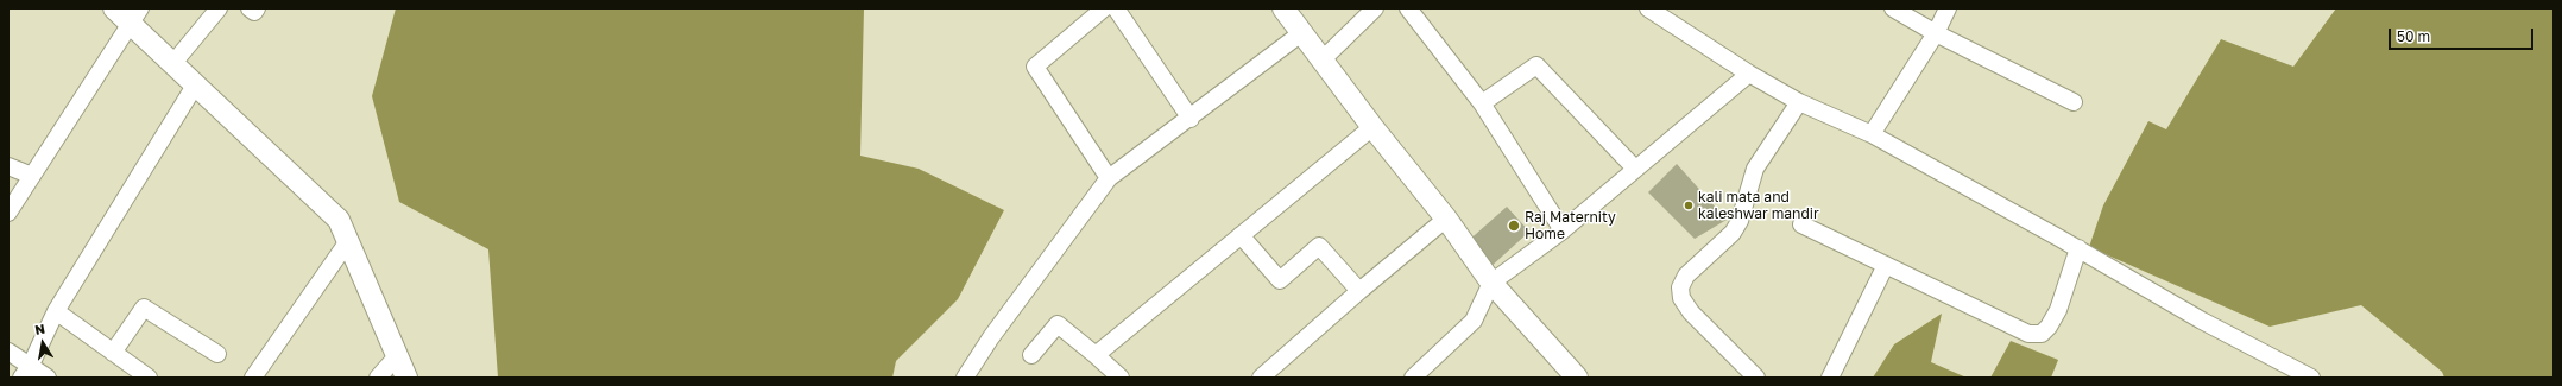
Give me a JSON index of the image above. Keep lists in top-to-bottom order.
{
  "places": ["kali mata and kaleshwar mandir", "Raj Maternity Home"],
  "scale_bar": "50 m",
  "north": "top"
}
